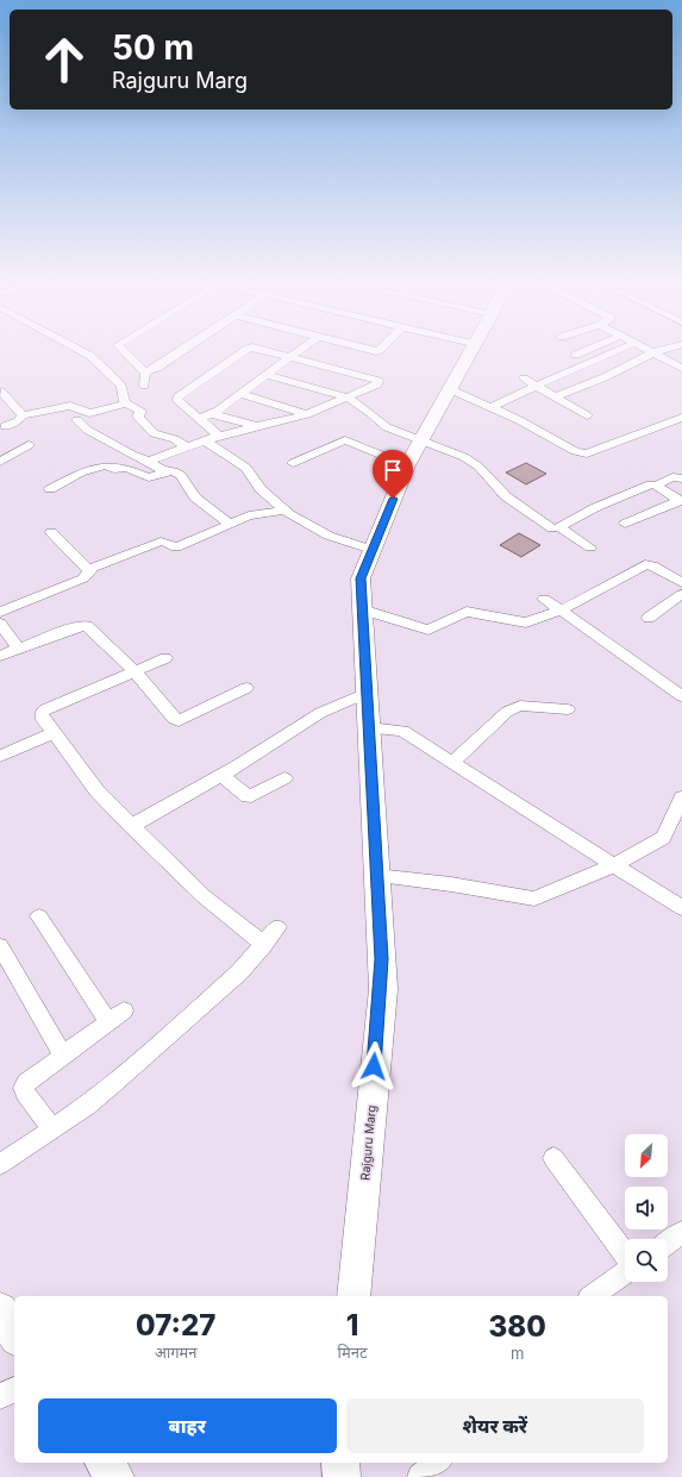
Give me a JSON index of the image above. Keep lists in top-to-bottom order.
{
  "streets": {
    "street": ["Rajguru Marg"]
  },
  "north": "bottom left",
  "page": {
    "turn": ["50 m", "Rajguru Marg"],
    "eta": [
      "07:27",
      "आगमन",
      "1",
      "मिनट",
      "380",
      "m"
    ],
    "buttons": ["बाहर", "शेयर करें"]
  }
}
